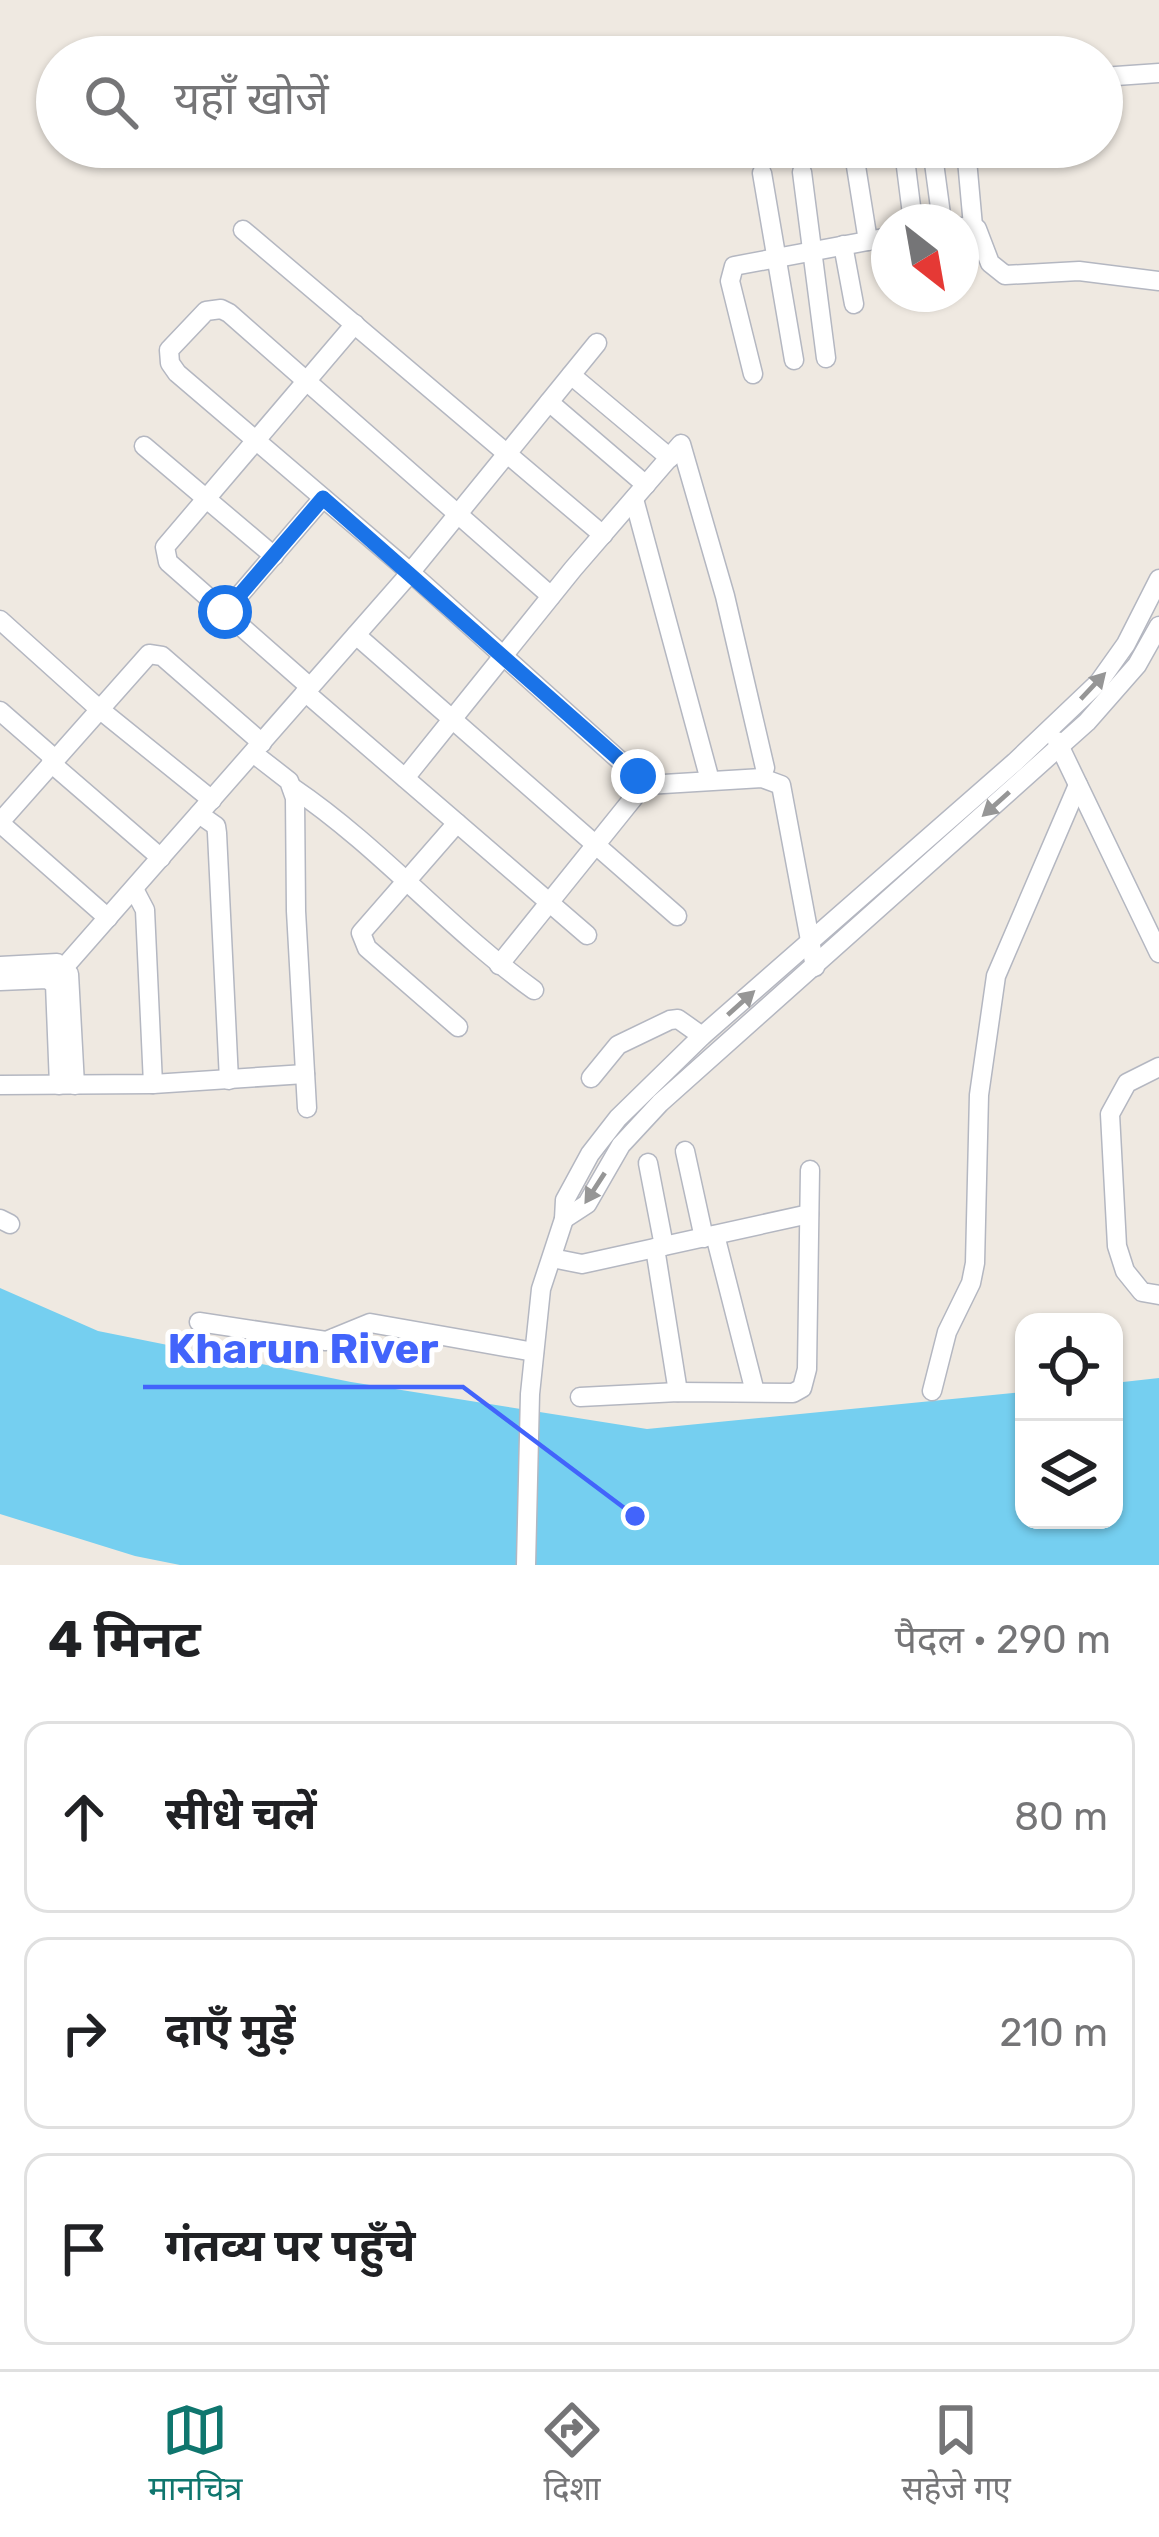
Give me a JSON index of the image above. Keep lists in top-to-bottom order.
{
  "places": ["Kharun River"],
  "north": "bottom right",
  "page": {
    "search": "यहाँ खोजें",
    "heading": ["4 मिनट", "पैदल · 290 m"],
    "list": [
      ["सीधे चलें", "80 m"],
      ["दाएँ मुड़ें", "210 m"],
      "गंतव्य पर पहुँचे"
    ],
    "nav": ["मानचित्र", "दिशा", "सहेजे गए"]
  }
}
